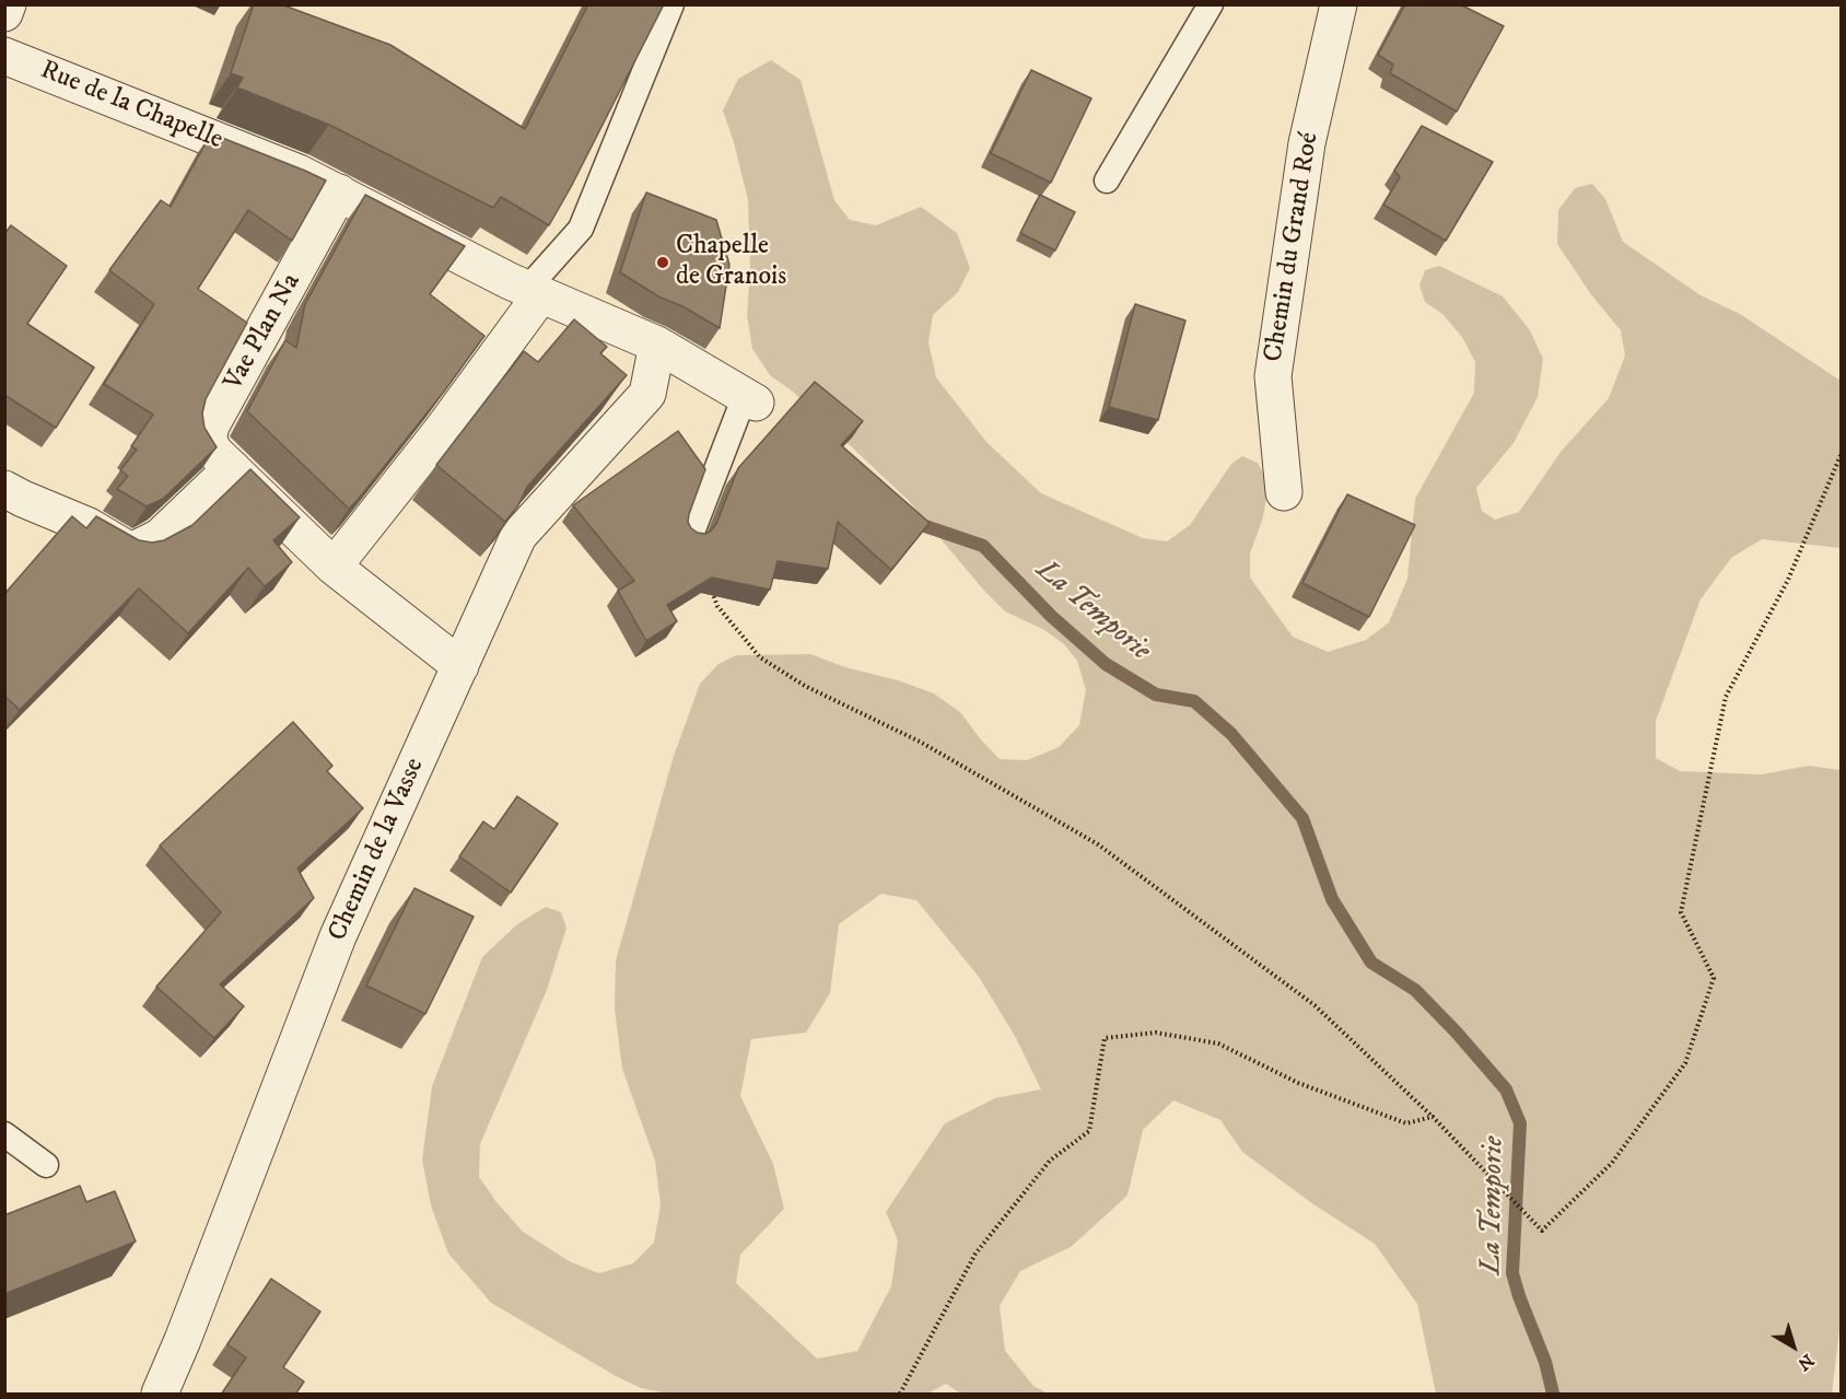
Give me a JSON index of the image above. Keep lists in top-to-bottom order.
{
  "streets": {
    "street": [
      "Rue de la Chapelle",
      "Chemin du Grand Roé",
      "Vae Plan Na",
      "Chemin de la Vasse"
    ]
  },
  "crossings": [
    ["Rue de la Chapelle", "Vae Plan Na"],
    ["Rue de la Chapelle", "Chemin de la Vasse"],
    ["Vae Plan Na", "Chemin de la Vasse"]
  ],
  "water": ["La Temporie"],
  "places": ["Chapelle de Granois"],
  "north": "bottom right"
}
